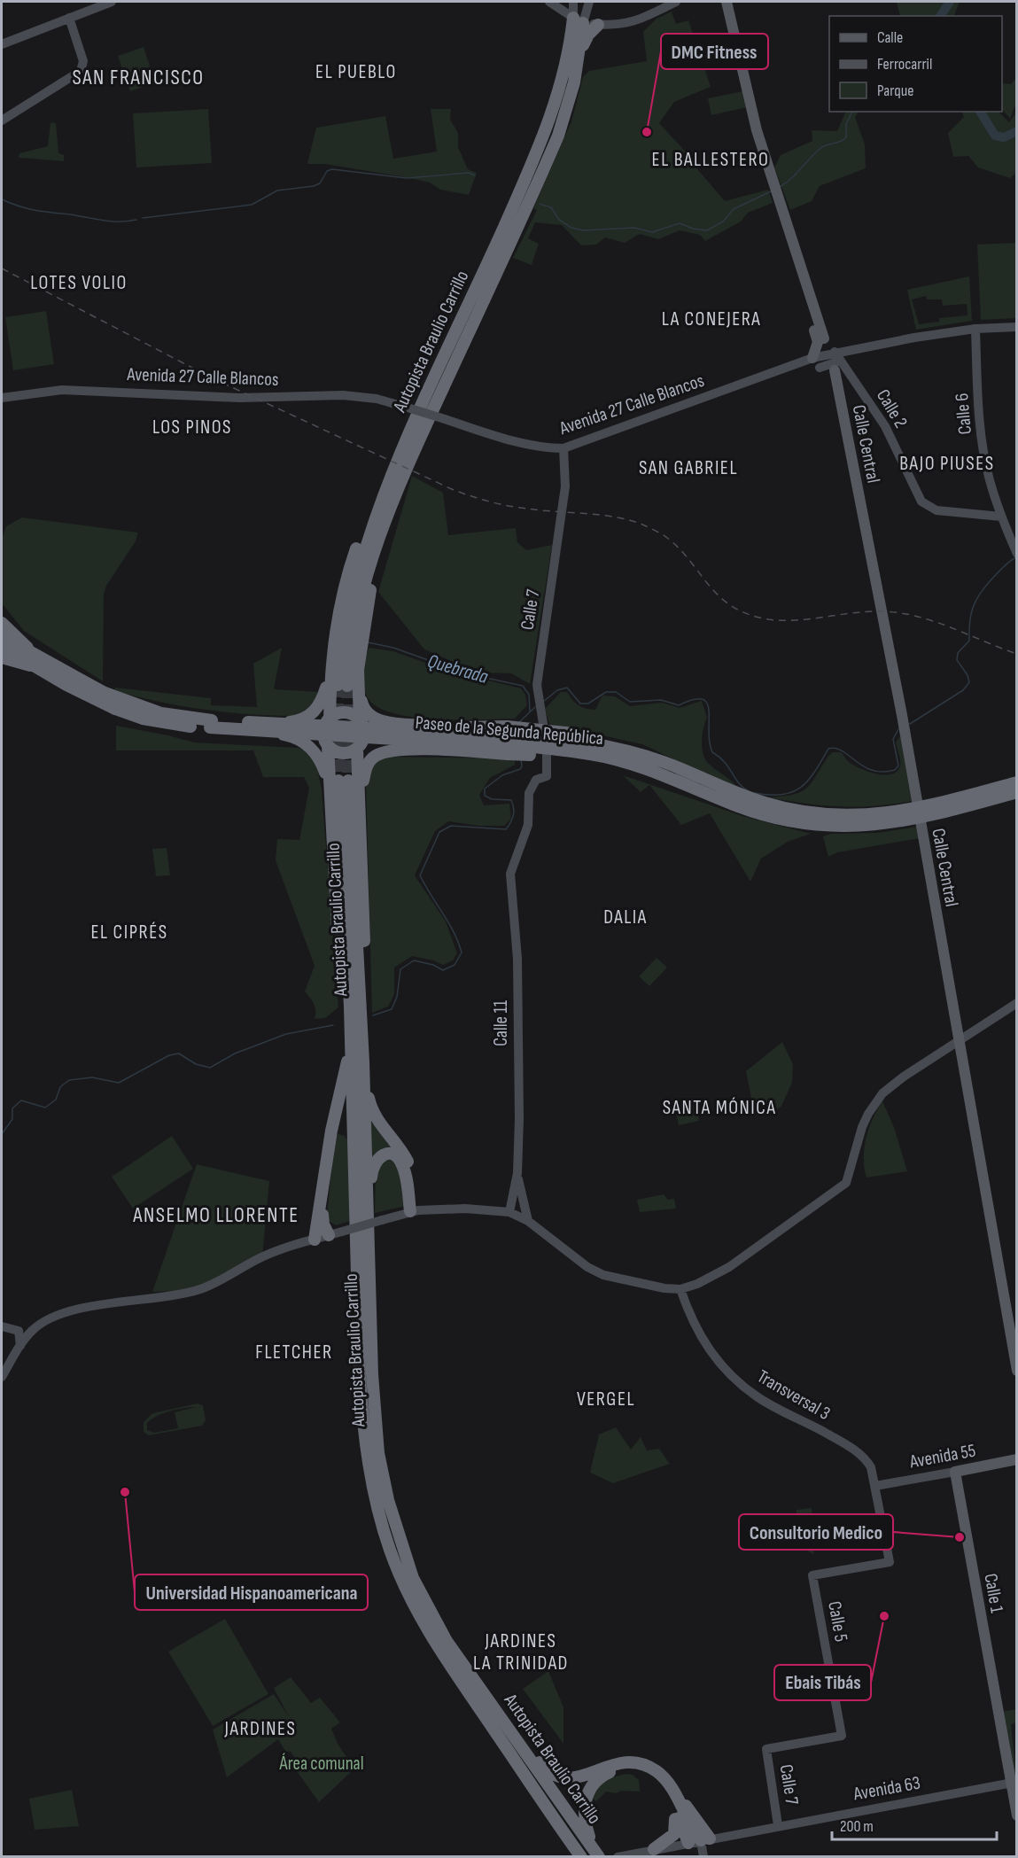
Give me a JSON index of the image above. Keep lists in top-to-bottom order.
{
  "streets": {
    "highway": ["Autopista Braulio Carrillo", "Paseo de la Segunda República"],
    "main road": [
      "Avenida 27 Calle Blancos",
      "Calle 2",
      "Calle 6",
      "Calle Central",
      "Calle 7",
      "Calle 11",
      "Transversal 3",
      "Avenida 55",
      "Calle 1",
      "Calle 5",
      "Avenida 63"
    ]
  },
  "crossings": [
    ["Avenida 27 Calle Blancos", "Calle 2"],
    ["Avenida 27 Calle Blancos", "Calle 6"],
    ["Avenida 27 Calle Blancos", "Calle 7"],
    ["Calle 2", "Calle 6"],
    ["Calle 7", "Calle 11"],
    ["Calle 7", "Calle 5"],
    ["Calle 7", "Avenida 63"],
    ["Transversal 3", "Avenida 55"],
    ["Transversal 3", "Calle 5"],
    ["Avenida 55", "Calle 1"],
    ["Calle 1", "Avenida 63"]
  ],
  "districts": [
    "EL PUEBLO",
    "SAN FRANCISCO",
    "EL BALLESTERO",
    "LOTES VOLIO",
    "LA CONEJERA",
    "LOS PINOS",
    "BAJO PIUSES",
    "SAN GABRIEL",
    "DALIA",
    "EL CIPRÉS",
    "SANTA MÓNICA",
    "ANSELMO LLORENTE",
    "FLETCHER",
    "VERGEL",
    "JARDINES LA TRINIDAD",
    "JARDINES"
  ],
  "water": ["Quebrada"],
  "parks": ["Área comunal"],
  "places": [
    "DMC Fitness",
    "Universidad Hispanoamericana",
    "Consultorio Medico",
    "Ebais Tibás"
  ],
  "legend": ["Calle", "Ferrocarril", "Parque"],
  "scale_bar": "200 m"
}
